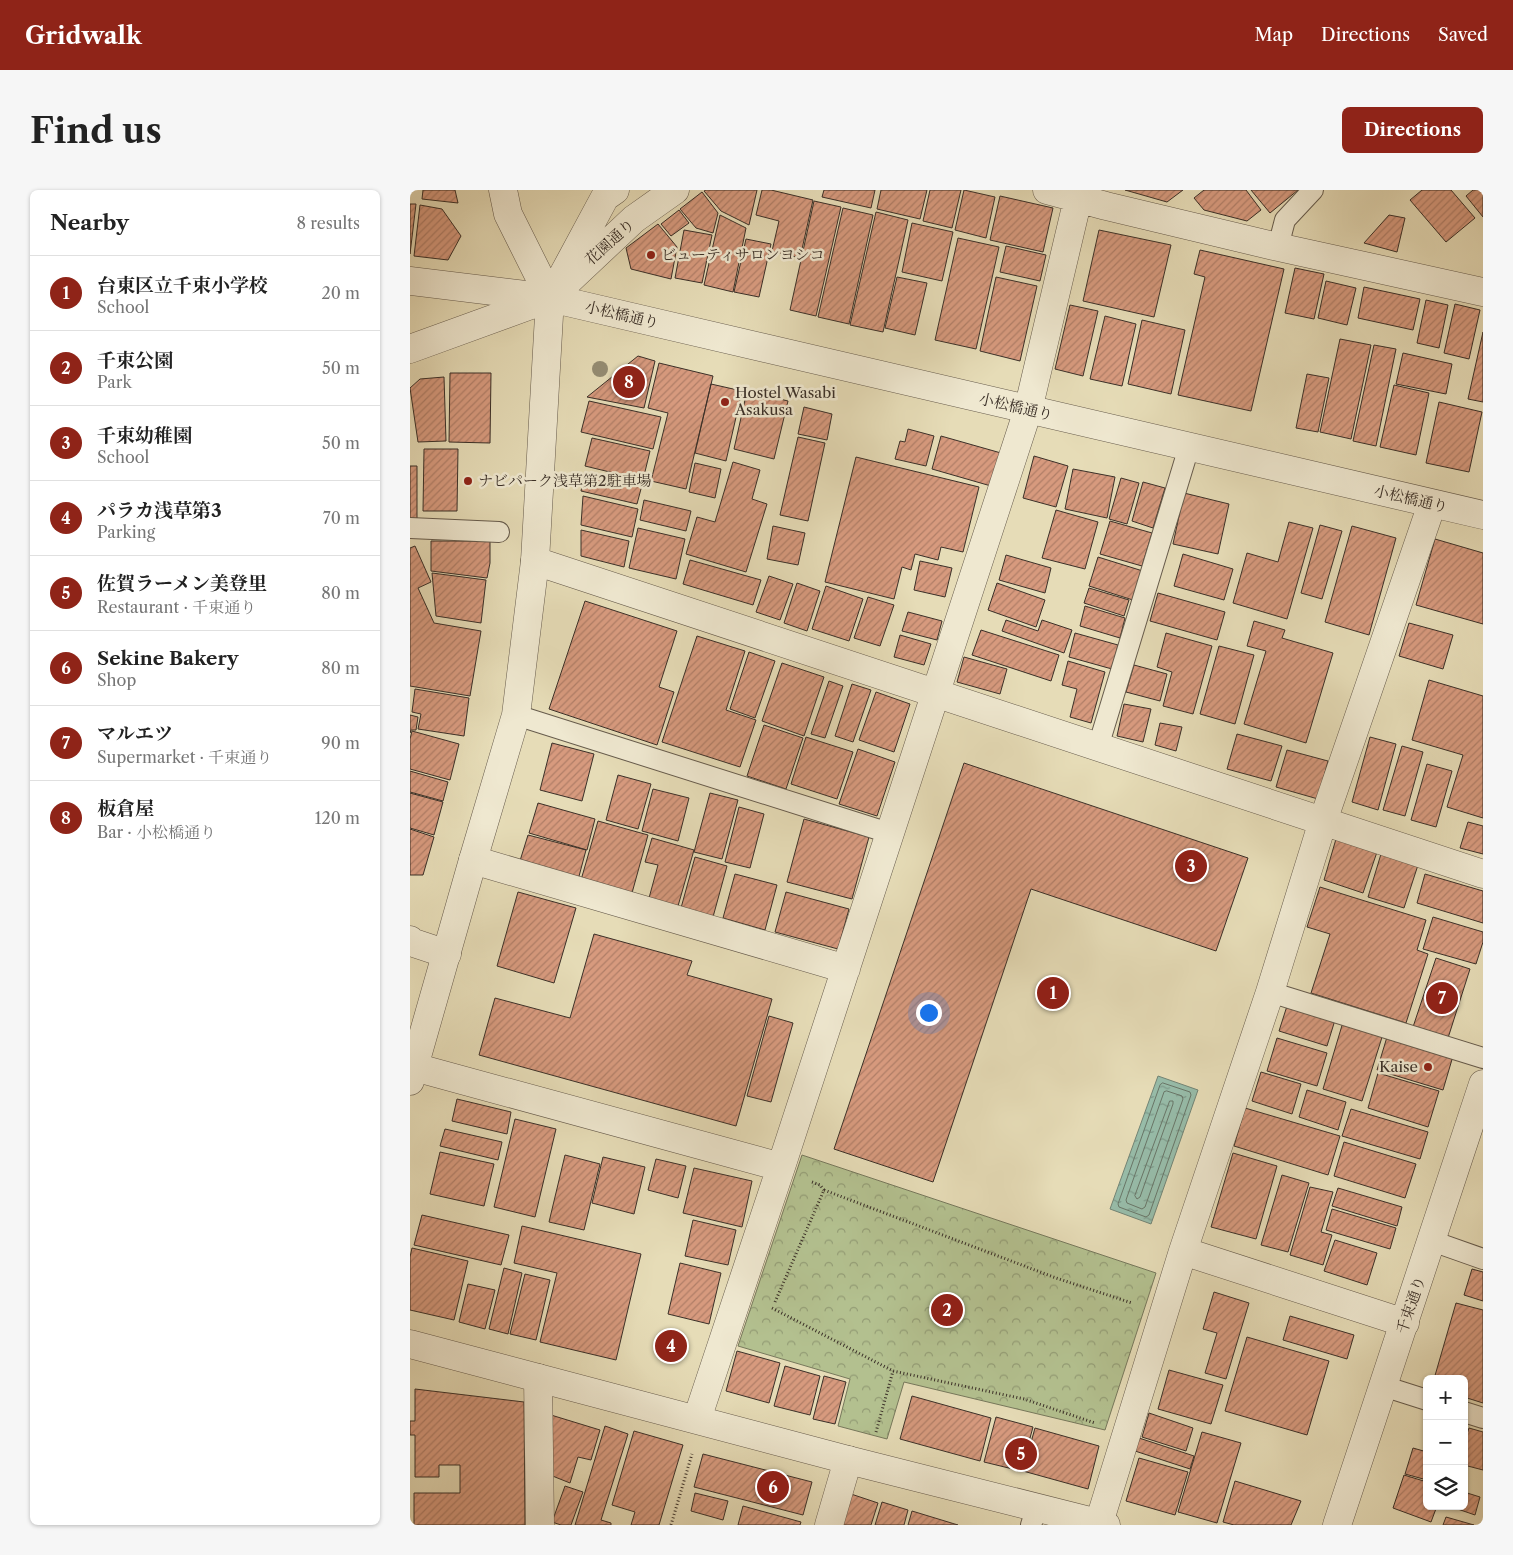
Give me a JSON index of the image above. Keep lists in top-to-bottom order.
{
  "streets": {
    "street": ["花園通り", "小松橋通り", "千束通り"]
  },
  "crossings": [
    ["花園通り", "小松橋通り"]
  ],
  "places": [
    "ビューティサロンヨシコ",
    "Hostel Wasabi Asakusa",
    "ナビパーク浅草第2駐車場",
    "Kaise"
  ],
  "page": {
    "header": "Gridwalk",
    "nav": ["Map", "Directions", "Saved"],
    "buttons": "Directions",
    "title": "Find us",
    "heading": ["Nearby", "8 results"],
    "list": [
      {
        "mark": "1",
        "name": "台東区立千束小学校",
        "note": "School",
        "value": "20 m"
      },
      {
        "mark": "2",
        "name": "千束公園",
        "note": "Park",
        "value": "50 m"
      },
      {
        "mark": "3",
        "name": "千束幼稚園",
        "note": "School",
        "value": "50 m"
      },
      {
        "mark": "4",
        "name": "パラカ浅草第3",
        "note": "Parking",
        "value": "70 m"
      },
      {
        "mark": "5",
        "name": "佐賀ラーメン美登里",
        "note": "Restaurant · 千束通り",
        "value": "80 m"
      },
      {
        "mark": "6",
        "name": "Sekine Bakery",
        "note": "Shop",
        "value": "80 m"
      },
      {
        "mark": "7",
        "name": "マルエツ",
        "note": "Supermarket · 千束通り",
        "value": "90 m"
      },
      {
        "mark": "8",
        "name": "板倉屋",
        "note": "Bar · 小松橋通り",
        "value": "120 m"
      }
    ],
    "pins": [
      "8",
      "3",
      "1",
      "7",
      "2",
      "4",
      "5",
      "6"
    ],
    "map_buttons": ["+", "−"]
  }
}
